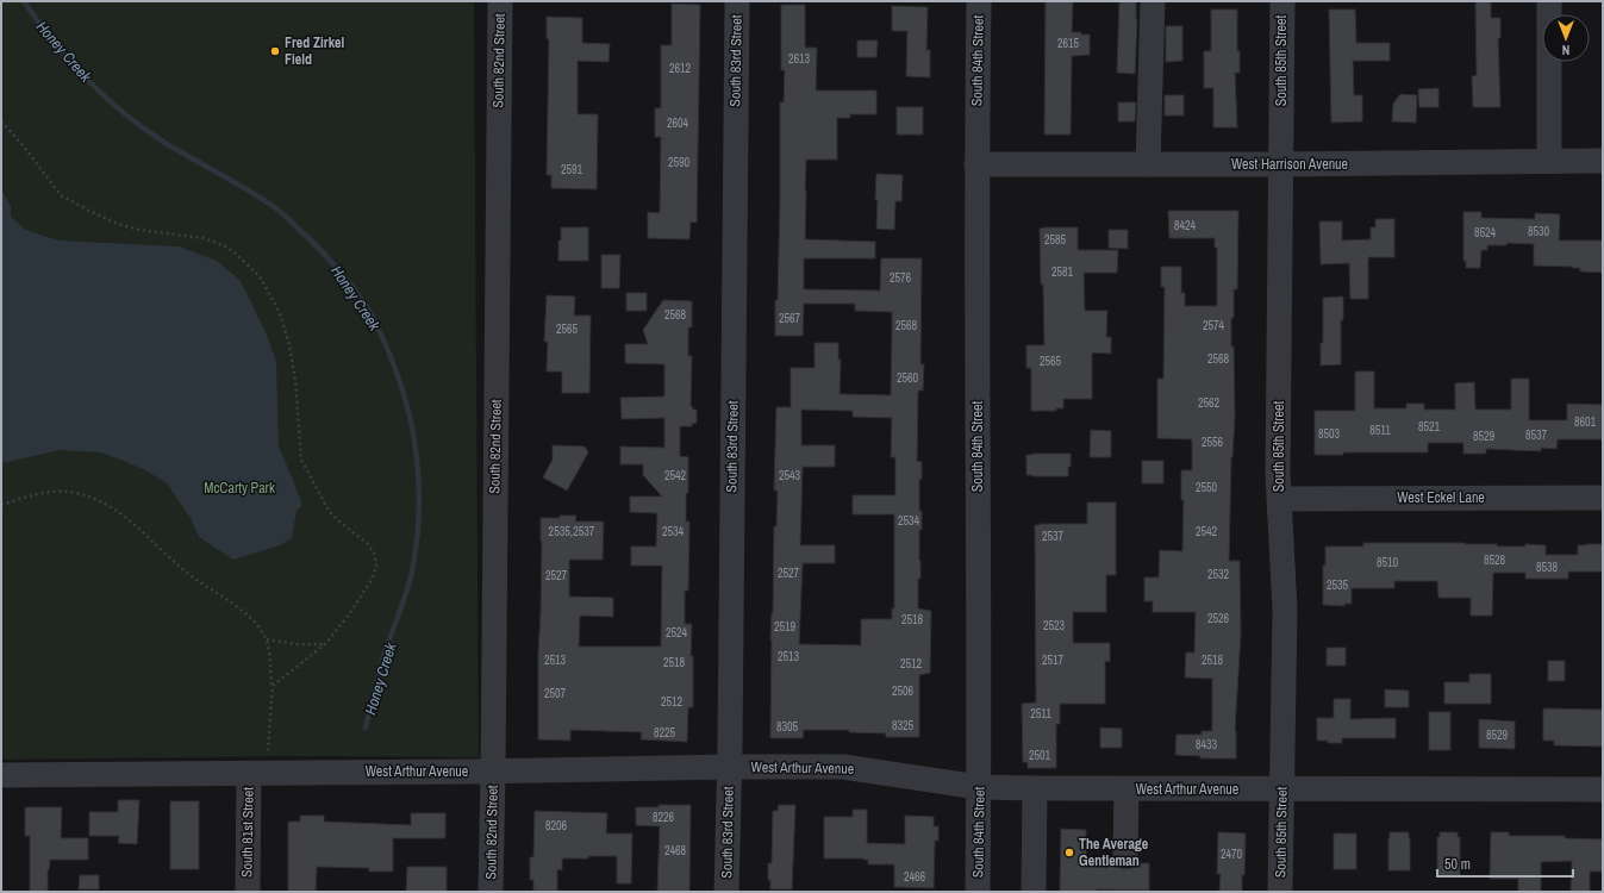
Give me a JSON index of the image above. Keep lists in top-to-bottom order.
{
  "streets": {
    "street": [
      "South 82nd Street",
      "South 83rd Street",
      "South 84th Street",
      "South 85th Street",
      "West Harrison Avenue",
      "West Eckel Lane",
      "West Arthur Avenue",
      "South 81st Street"
    ]
  },
  "crossings": [
    ["South 82nd Street", "West Arthur Avenue"],
    ["South 83rd Street", "West Arthur Avenue"],
    ["South 84th Street", "West Harrison Avenue"],
    ["South 84th Street", "West Arthur Avenue"],
    ["South 85th Street", "West Harrison Avenue"],
    ["South 85th Street", "West Eckel Lane"],
    ["South 85th Street", "West Arthur Avenue"],
    ["West Arthur Avenue", "South 81st Street"]
  ],
  "water": ["Honey Creek"],
  "parks": ["McCarty Park"],
  "places": ["Fred Zirkel Field", "The Average Gentleman"],
  "house_numbers": [
    "2615",
    "2613",
    "2612",
    "2604",
    "2590",
    "2591",
    "8424",
    "8530",
    "8524",
    "2585",
    "2581",
    "2576",
    "2568",
    "2567",
    "2568",
    "2574",
    "2565",
    "2568",
    "2565",
    "2560",
    "2562",
    "8601",
    "8521",
    "8511",
    "8503",
    "8537",
    "8529",
    "2556",
    "2542",
    "2543",
    "2550",
    "2534",
    "2535,2537",
    "2534",
    "2542",
    "2537",
    "8528",
    "8510",
    "8538",
    "2527",
    "2532",
    "2527",
    "2535",
    "2526",
    "2518",
    "2523",
    "2519",
    "2524",
    "2513",
    "2513",
    "2517",
    "2518",
    "2518",
    "2512",
    "2506",
    "2507",
    "2512",
    "2511",
    "8325",
    "8305",
    "8225",
    "8529",
    "8433",
    "2501",
    "8226",
    "8206",
    "2468",
    "2470",
    "2466"
  ],
  "scale_bar": "50 m",
  "north": "bottom"
}
